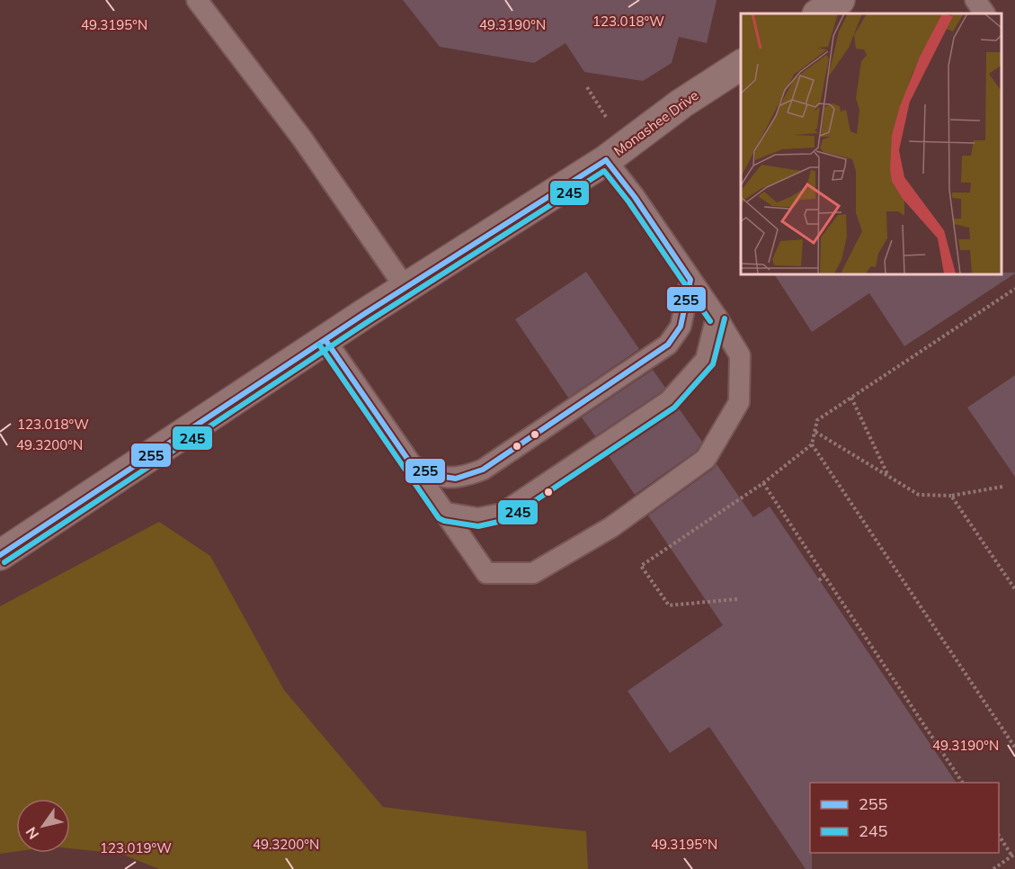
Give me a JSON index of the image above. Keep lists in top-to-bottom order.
{
  "streets": {
    "street": ["Monashee Drive"]
  },
  "lines": ["transit line 255", "transit line 245"],
  "legend": ["255", "245"],
  "north": "bottom left",
  "coordinates": [
    "123.018°W",
    "49.3195°N",
    "49.3190°N",
    "49.3200°N",
    "123.019°W"
  ]
}
